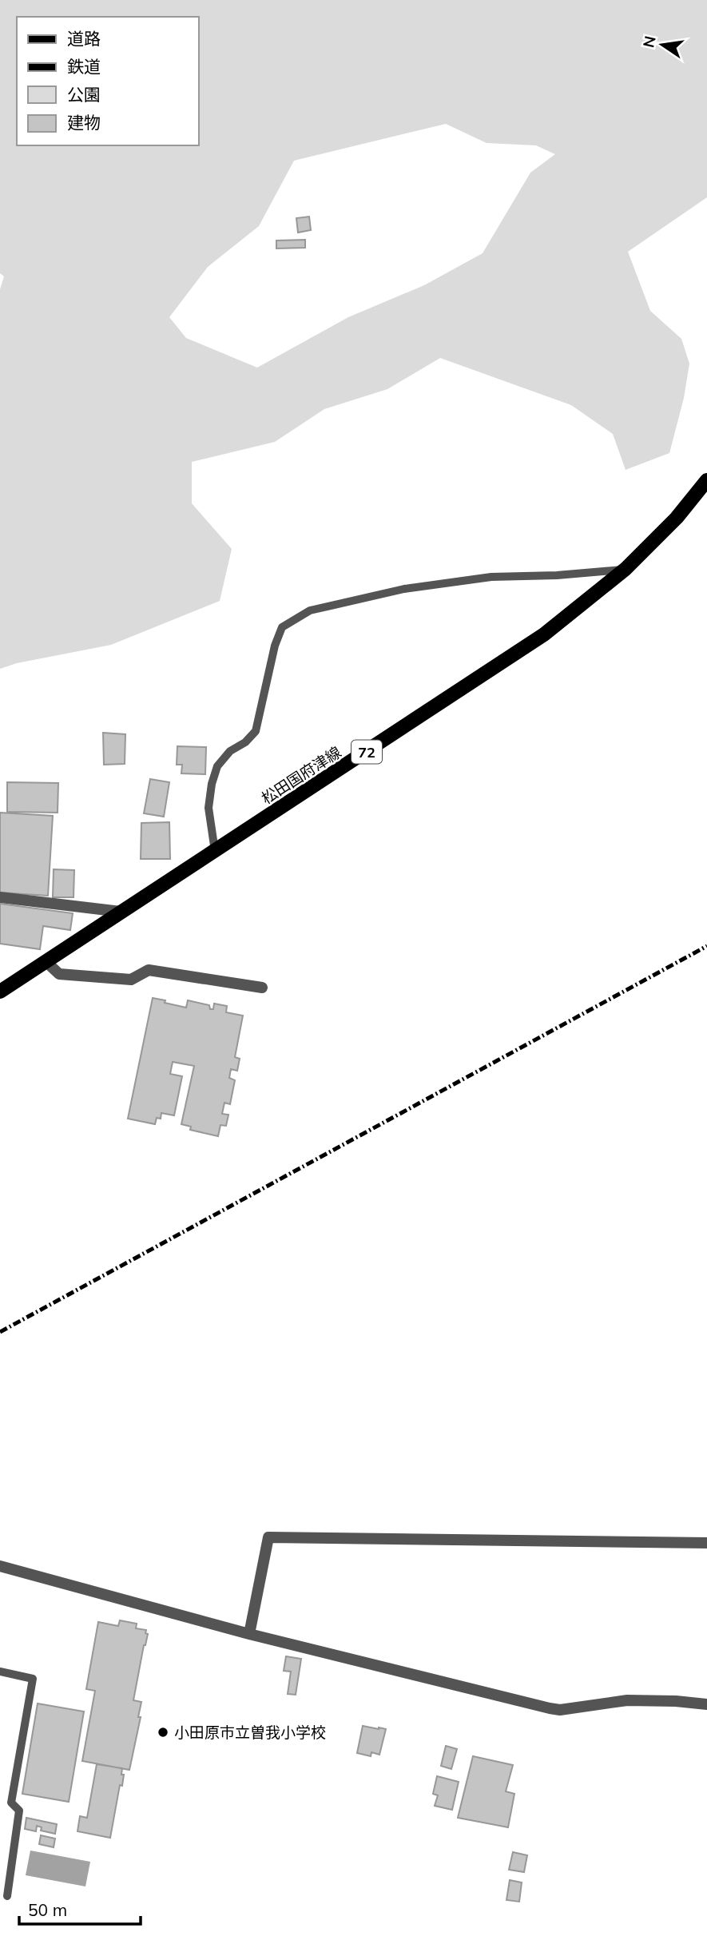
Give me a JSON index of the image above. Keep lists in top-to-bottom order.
{
  "streets": {
    "main road": ["72", "松田国府津線"]
  },
  "places": ["小田原市立曽我小学校"],
  "legend": [
    "道路",
    "鉄道",
    "公園",
    "建物"
  ],
  "scale_bar": "50 m",
  "north": "left"
}
